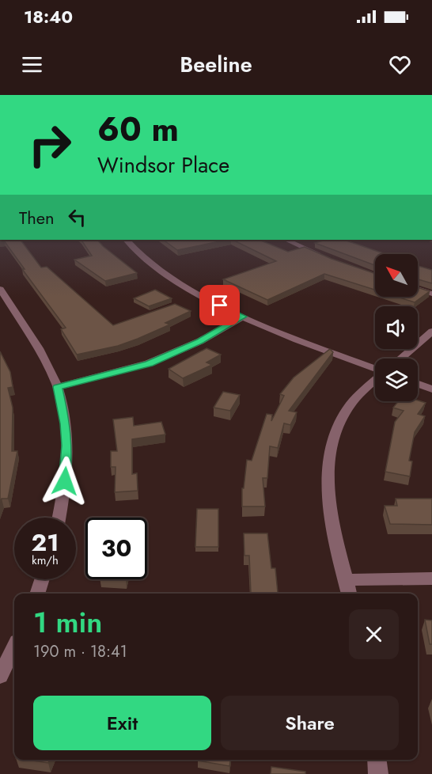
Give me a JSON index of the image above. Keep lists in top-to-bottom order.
{
  "north": "top left",
  "page": {
    "status": "18:40",
    "header": "Beeline",
    "turn": ["60 m", "Windsor Place"],
    "then": "Then",
    "speed": "21 km/h",
    "limit": "30",
    "heading": ["1 min", "190 m · 18:41"],
    "buttons": ["Exit", "Share"]
  }
}
